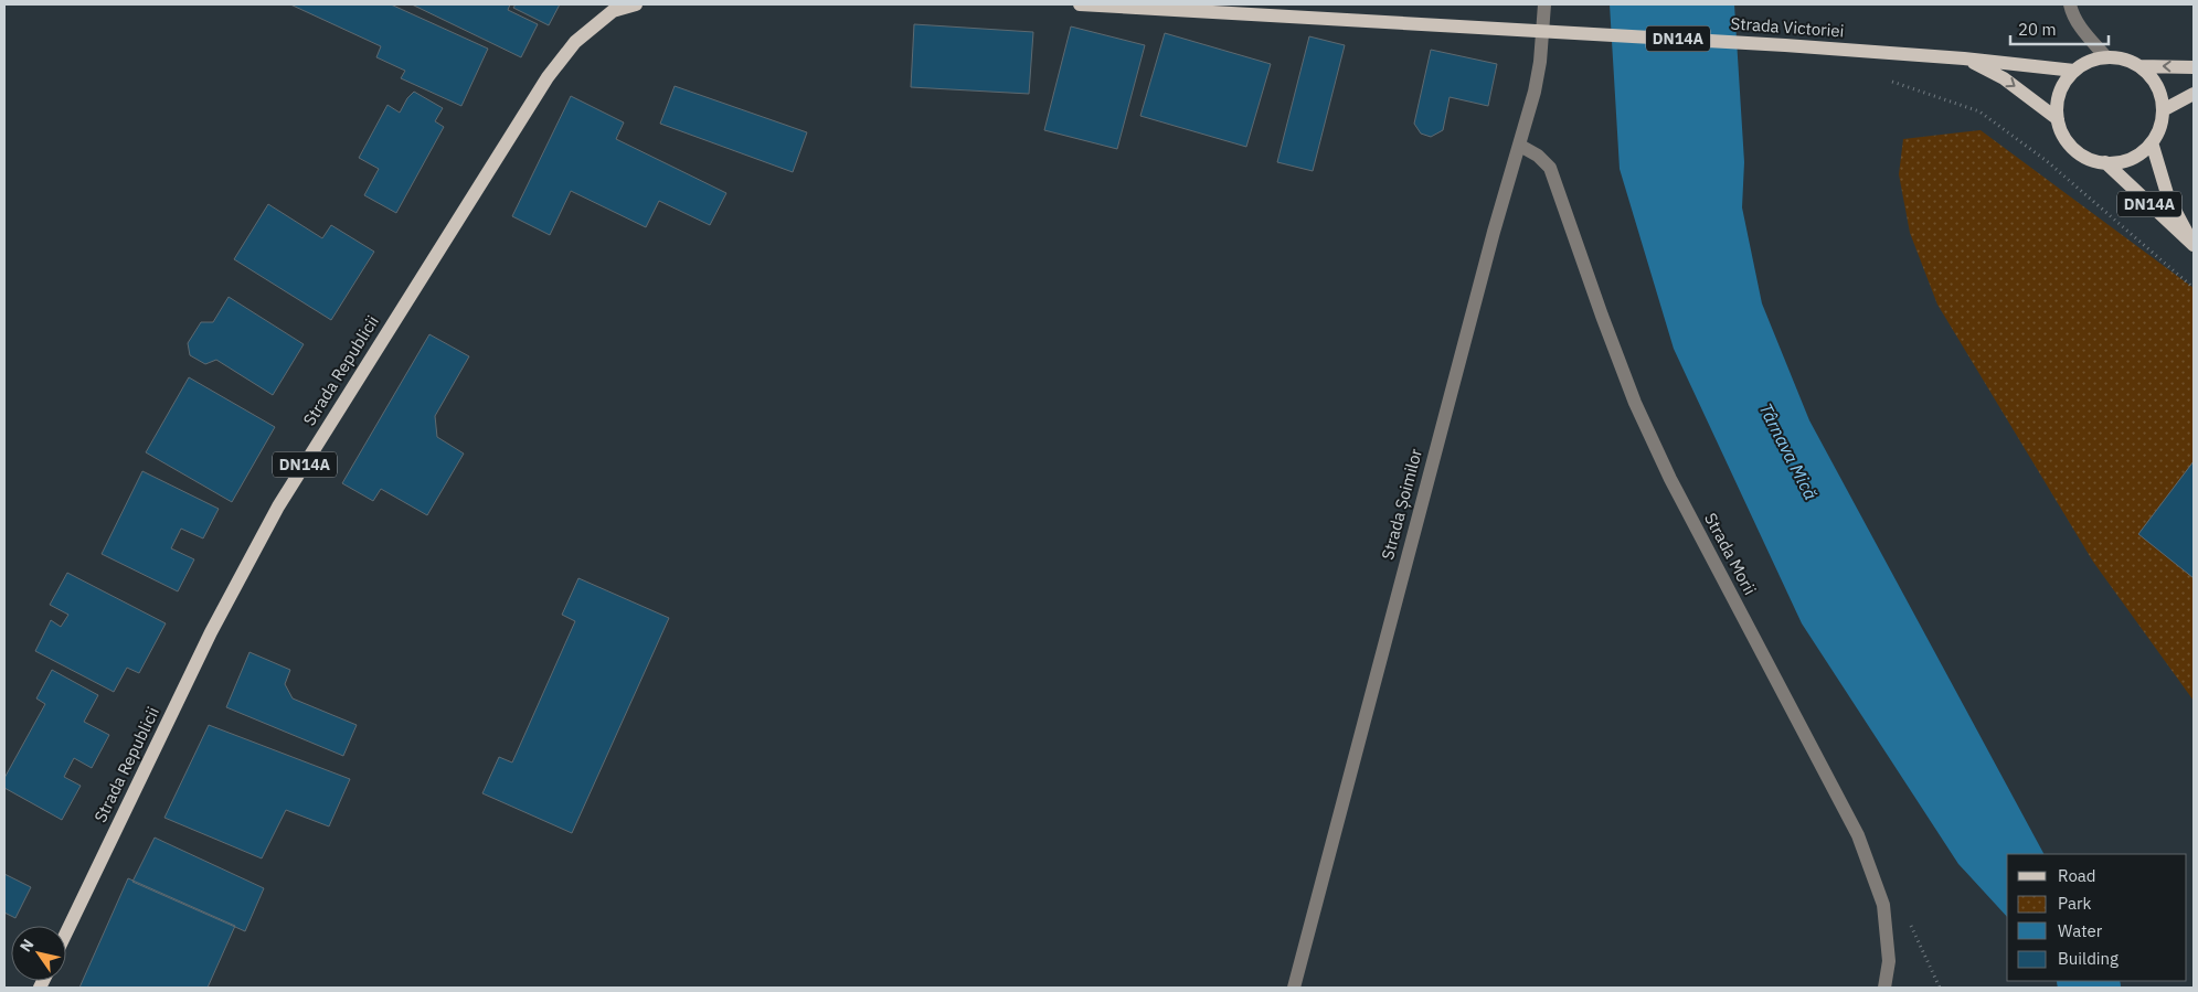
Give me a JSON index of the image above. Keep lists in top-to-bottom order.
{
  "streets": {
    "main road": ["Strada Victoriei", "DN14A", "Strada Republicii"],
    "street": ["Strada Șoimilor", "Strada Morii"]
  },
  "crossings": [
    ["Strada Victoriei", "DN14A"],
    ["Strada Victoriei", "Strada Șoimilor"],
    ["DN14A", "Strada Republicii"],
    ["Strada Șoimilor", "Strada Morii"]
  ],
  "water": ["Târnava Mică"],
  "legend": [
    "Road",
    "Park",
    "Water",
    "Building"
  ],
  "scale_bar": "20 m",
  "north": "top left"
}
